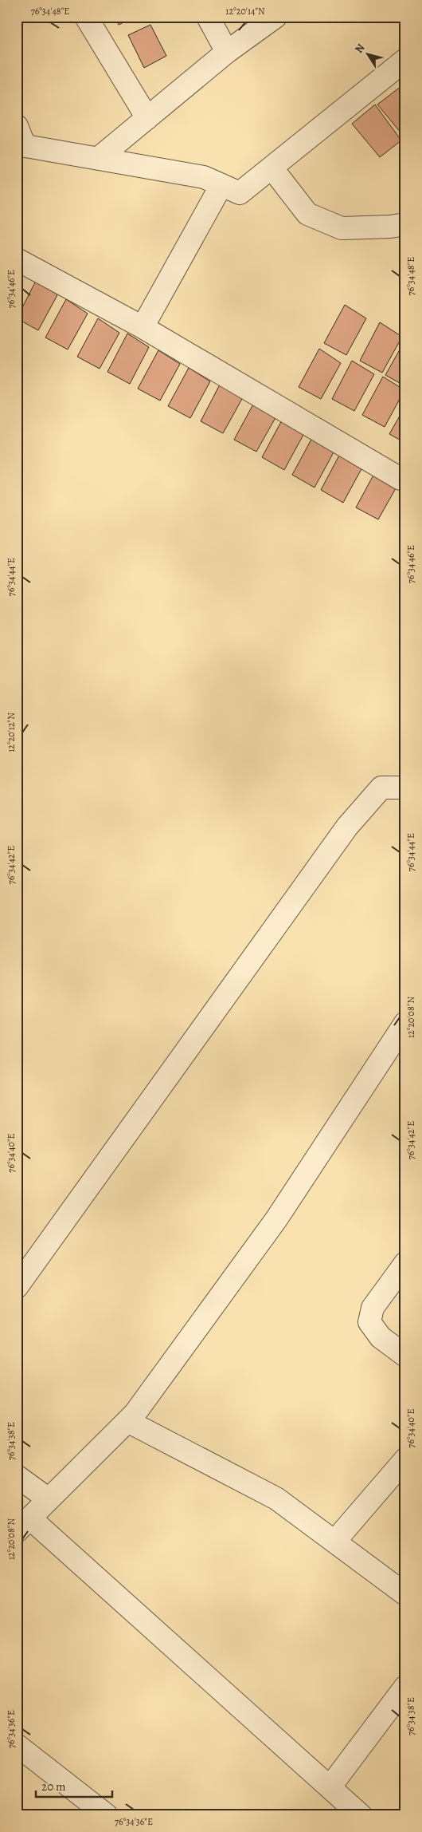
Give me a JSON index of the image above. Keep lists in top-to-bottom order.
{
  "scale_bar": "20 m",
  "north": "top left",
  "coordinates": [
    "76°34'48\"E",
    "12°20'14\"N",
    "76°34'46\"E",
    "76°34'44\"E",
    "12°20'12\"N",
    "76°34'42\"E",
    "12°20'08\"N",
    "76°34'40\"E",
    "76°34'38\"E",
    "76°34'36\"E"
  ]
}
